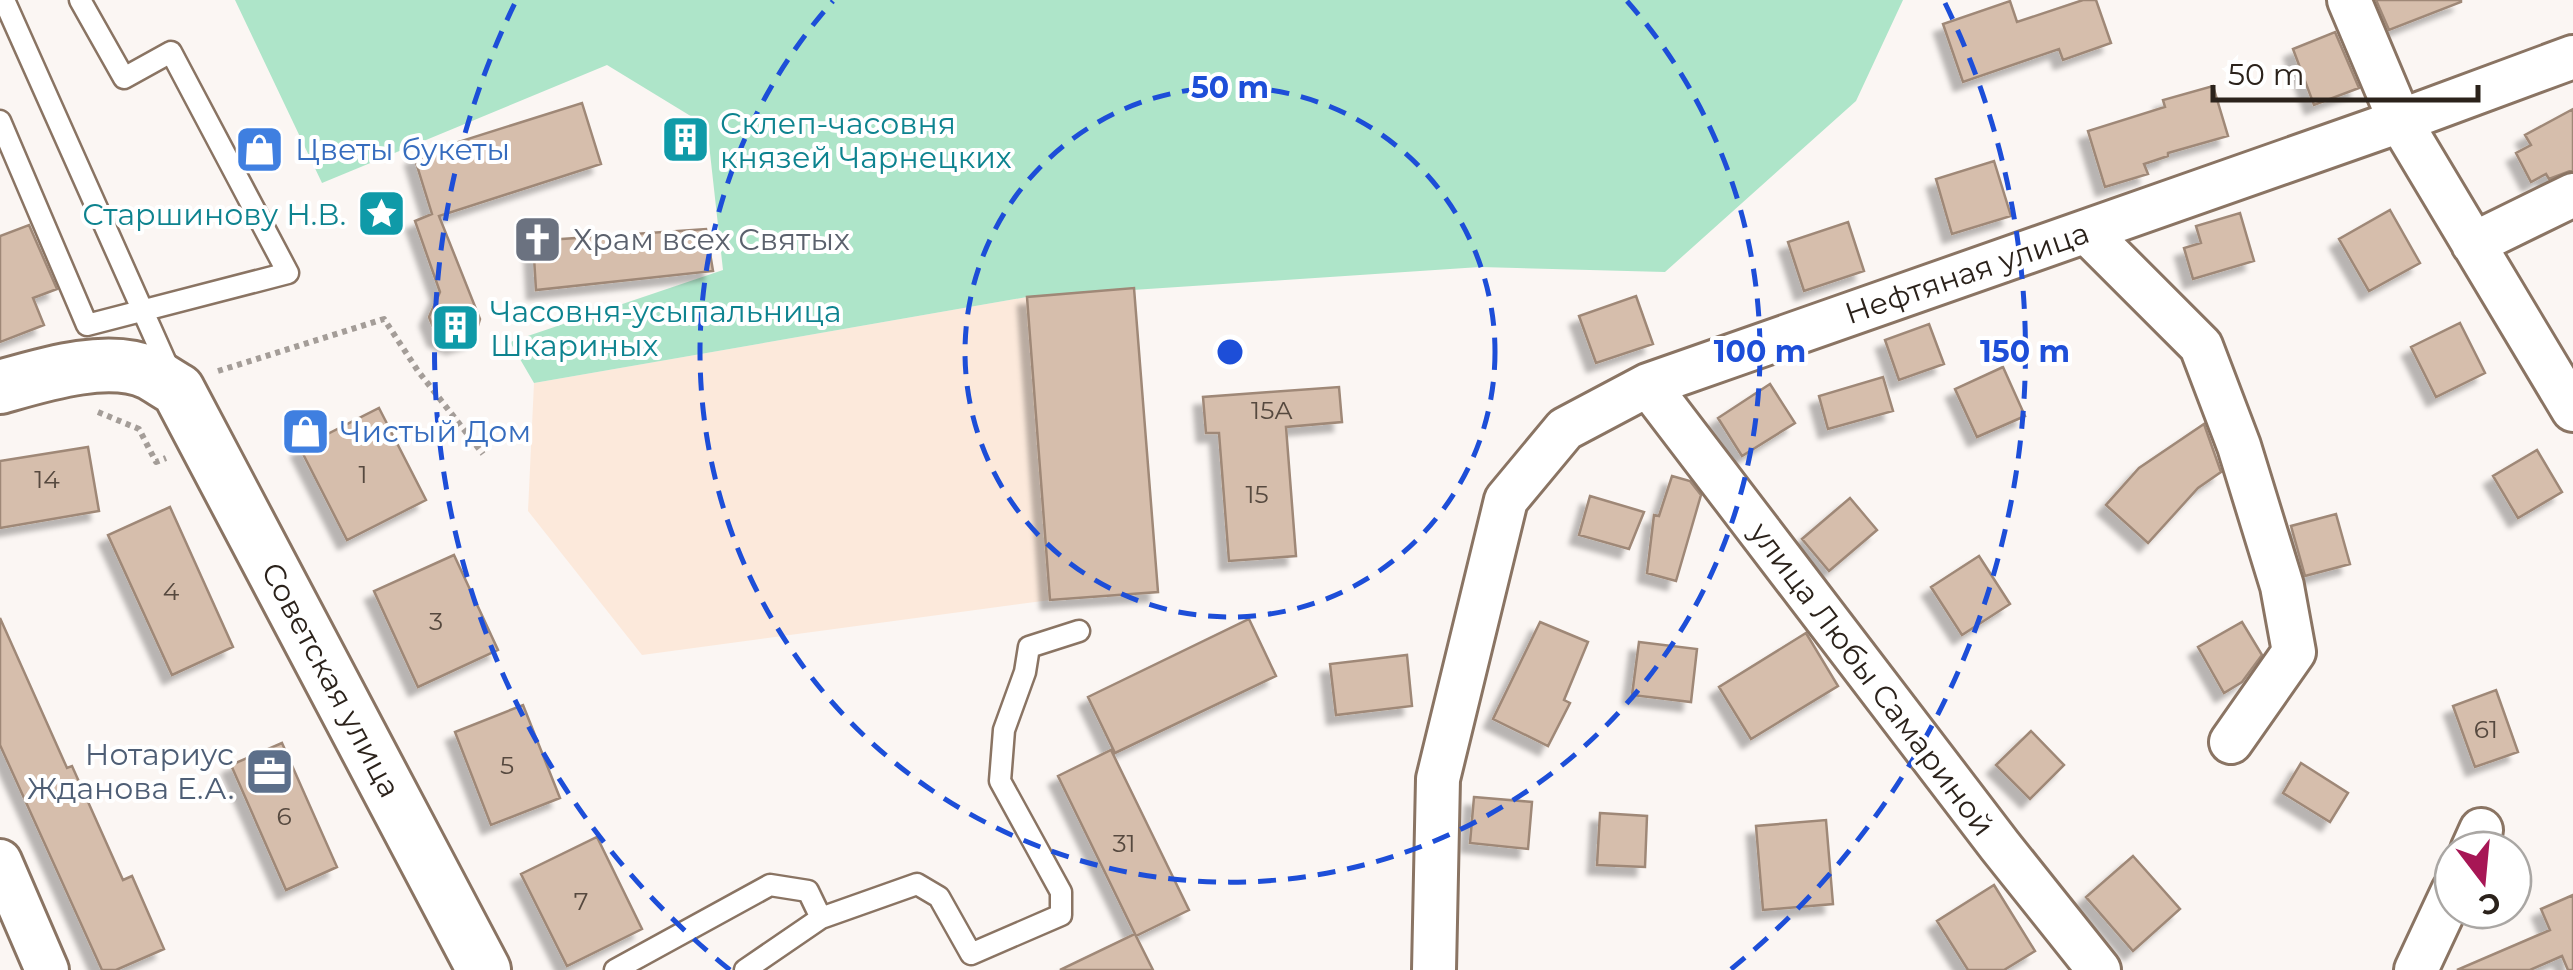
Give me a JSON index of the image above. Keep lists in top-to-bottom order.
{
  "streets": {
    "street": ["Нефтяная улица", "улица Любы Самариной", "Советская улица"]
  },
  "crossings": [
    ["Нефтяная улица", "улица Любы Самариной"]
  ],
  "places": {
    "building": ["Склеп-часовня князей Чарнецких", "Часовня-усыпальница Шкариных"],
    "shop": ["Цветы букеты", "Чистый Дом"],
    "place": ["Старшинову Н.В."],
    "church": ["Храм всех Святых"],
    "office": ["Нотариус Жданова Е.А."]
  },
  "house_numbers": [
    "15А",
    "1",
    "14",
    "15",
    "4",
    "3",
    "61",
    "5",
    "6",
    "31",
    "7"
  ],
  "scale_bar": "50 m",
  "north": "bottom",
  "rings": ["50 m", "100 m", "150 m"]
}
